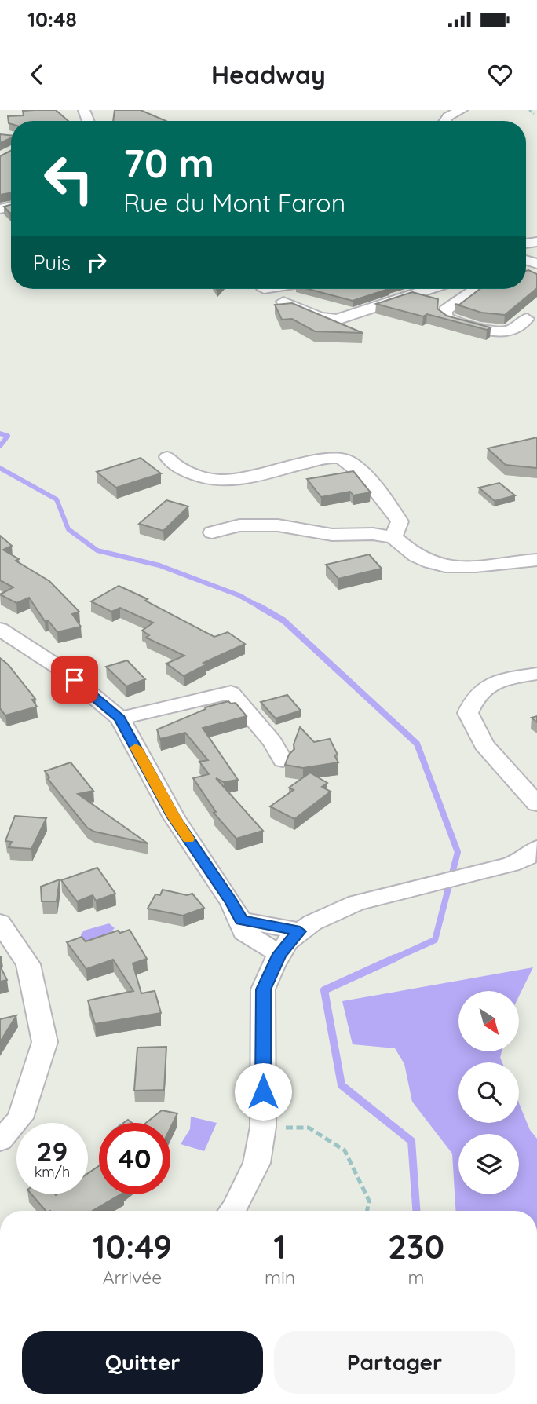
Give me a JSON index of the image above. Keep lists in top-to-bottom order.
{
  "north": "bottom right",
  "page": {
    "status": "10:48",
    "header": "Headway",
    "turn": ["70 m", "Rue du Mont Faron"],
    "then": "Puis",
    "speed": "29 km/h",
    "limit": "40",
    "eta": [
      "10:49",
      "Arrivée",
      "1",
      "min",
      "230",
      "m"
    ],
    "buttons": ["Quitter", "Partager"]
  }
}
